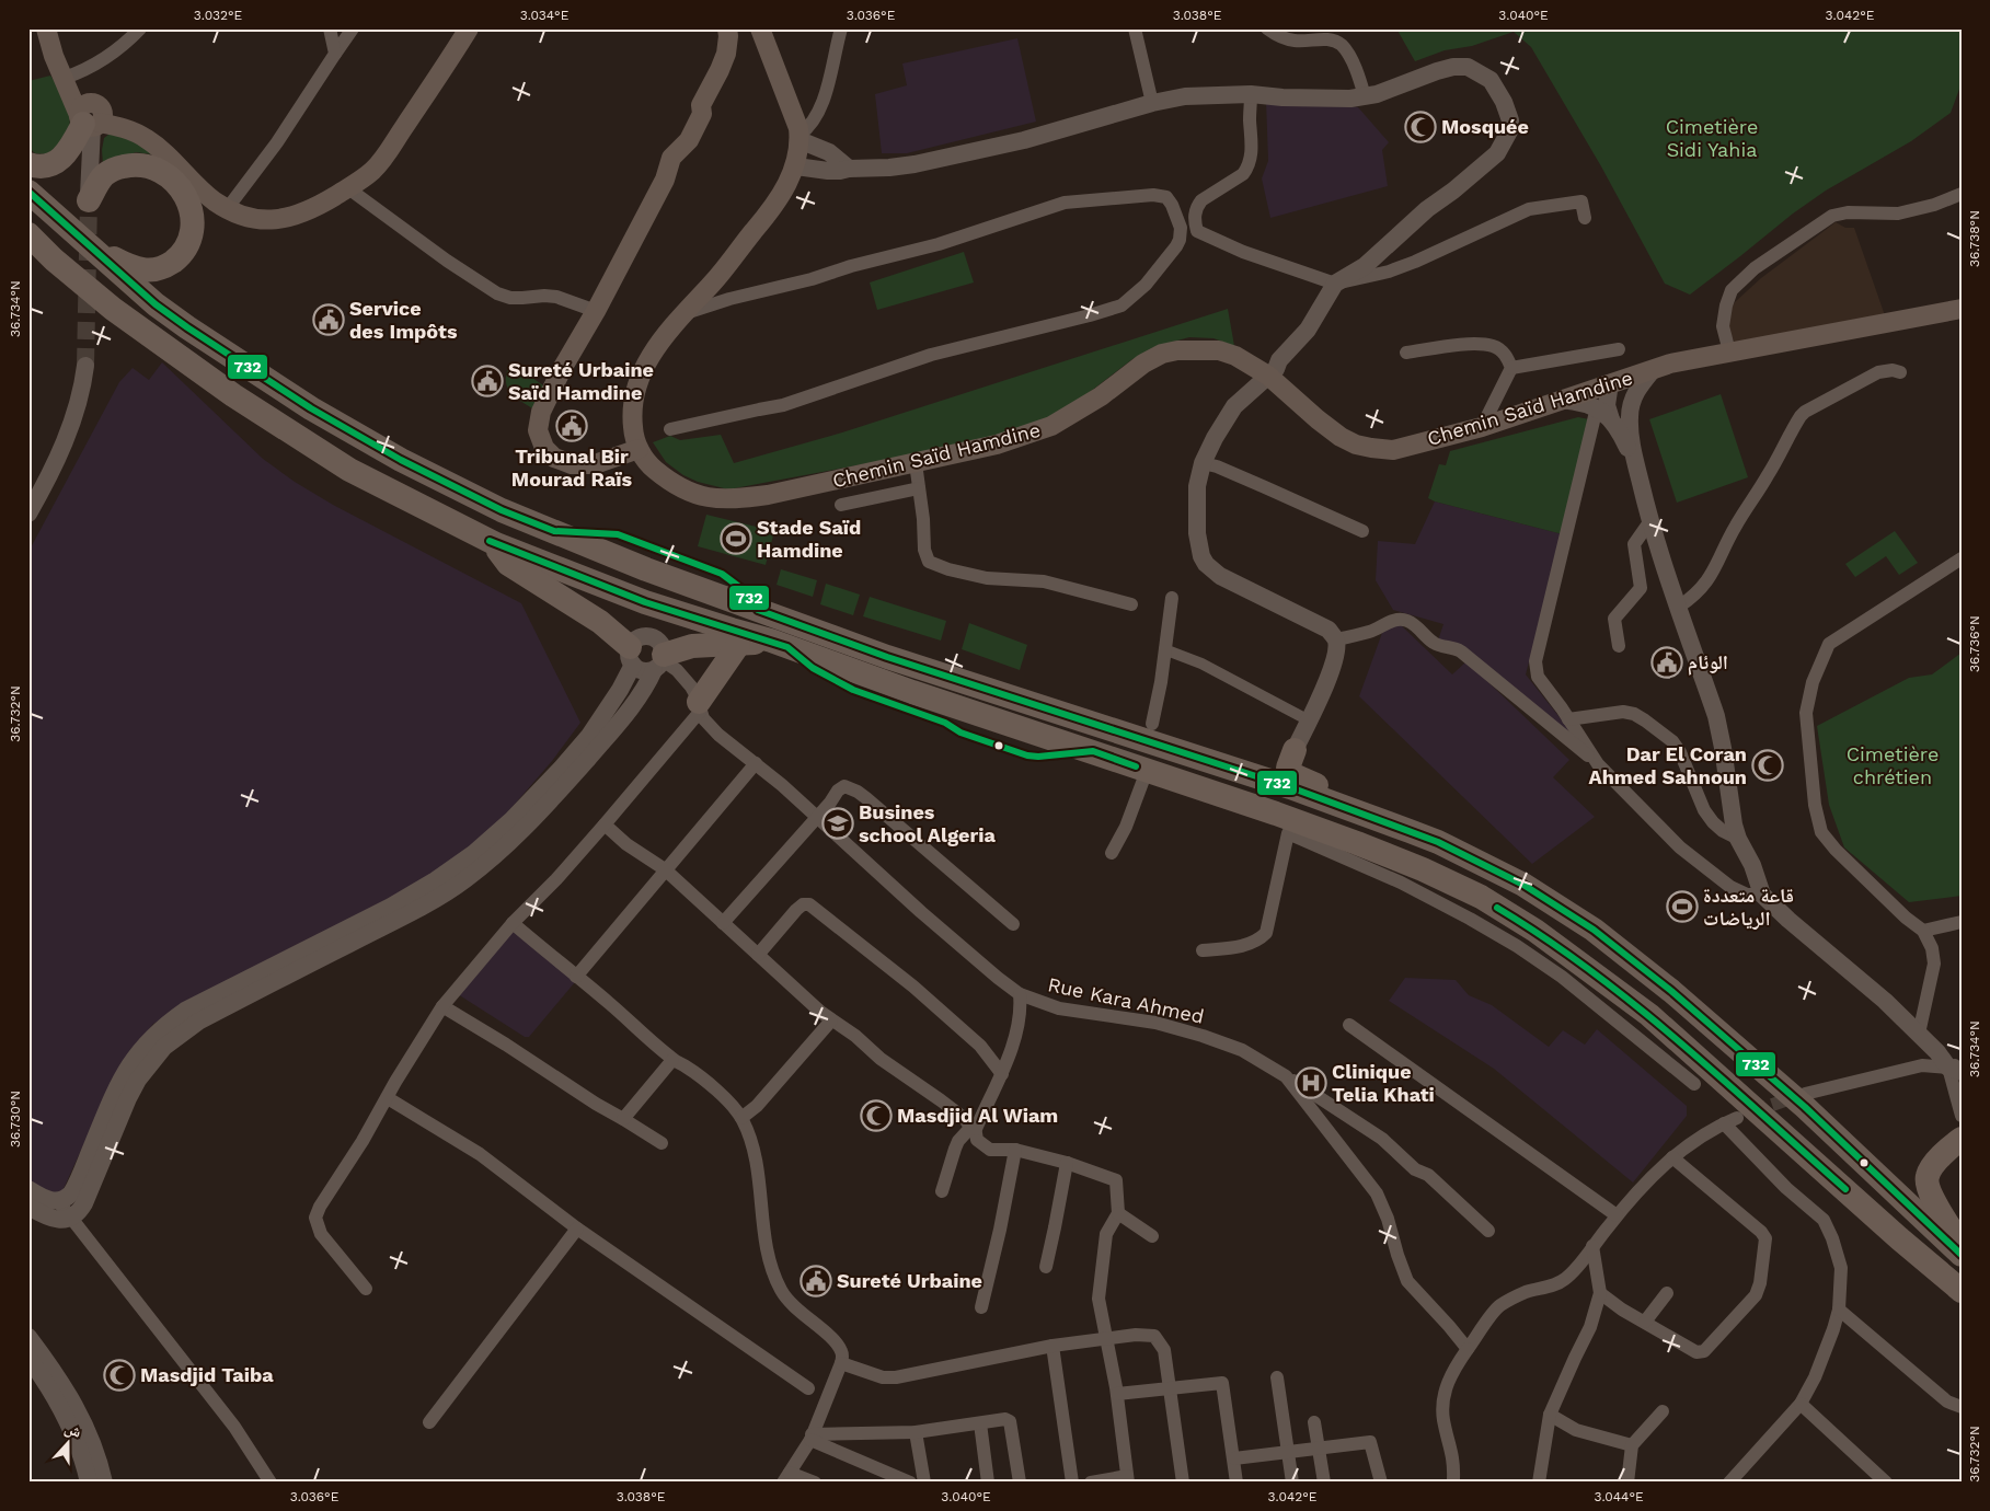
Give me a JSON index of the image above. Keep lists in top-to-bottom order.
{
  "streets": {
    "main road": ["Chemin Saïd Hamdine"],
    "street": ["Rue Kara Ahmed"]
  },
  "parks": ["Cimetière Sidi Yahia", "Cimetière chrétien"],
  "places": {
    "mosque": [
      "Mosquée",
      "Dar El Coran Ahmed Sahnoun",
      "Masdjid Al Wiam",
      "Masdjid Taiba"
    ],
    "public building": [
      "Service des Impôts",
      "Sureté Urbaine Saïd Hamdine",
      "Tribunal Bir Mourad Raïs",
      "الوئام",
      "Sureté Urbaine"
    ],
    "sports": ["Stade Saïd Hamdine", "قاعة متعددة الرياضات"],
    "school or university": ["Busines school Algeria"],
    "hospital": ["Clinique Telia Khati"]
  },
  "lines": ["transit line 732"],
  "north": "top",
  "coordinates": [
    "3.032°E",
    "3.034°E",
    "3.036°E",
    "3.038°E",
    "3.040°E",
    "3.042°E",
    "36.738°N",
    "36.734°N",
    "36.736°N",
    "36.732°N",
    "36.730°N",
    "3.044°E"
  ]
}
